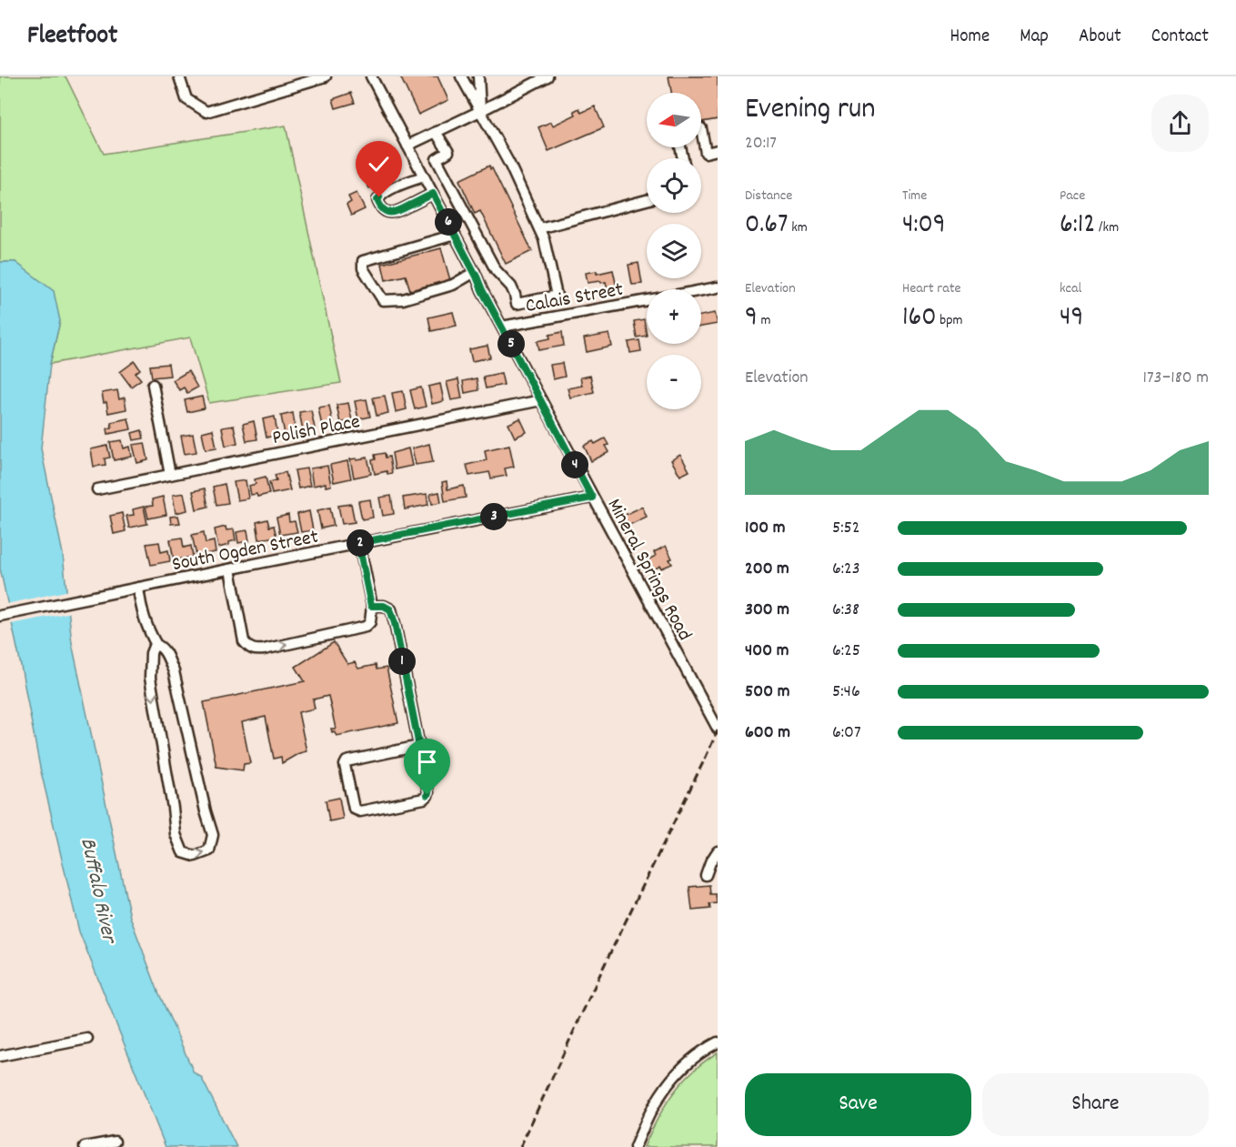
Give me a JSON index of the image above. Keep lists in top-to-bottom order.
{
  "streets": {
    "street": [
      "Calais Street",
      "Polish Place",
      "South Ogden Street",
      "Mineral Springs Road"
    ]
  },
  "crossings": [
    ["Calais Street", "Mineral Springs Road"],
    ["Polish Place", "Mineral Springs Road"],
    ["South Ogden Street", "Mineral Springs Road"]
  ],
  "water": ["Buffalo River"],
  "north": "left",
  "page": {
    "header": "Fleetfoot",
    "nav": [
      "Home",
      "Map",
      "About",
      "Contact"
    ],
    "heading": ["Evening run", "20:17"],
    "map_buttons": ["+", "−"],
    "stats": [
      ["Distance", "0.67 km"],
      ["Time", "4:09"],
      ["Pace", "6:12 /km"],
      ["Elevation", "9 m"],
      ["Heart rate", "160 bpm"],
      ["kcal", "49"]
    ],
    "pins": [
      "6",
      "5",
      "4",
      "3",
      "2",
      "1"
    ],
    "chart": ["Elevation", "173–180 m"],
    "list": [
      {
        "name": "100 m",
        "note": "5:52"
      },
      {
        "name": "200 m",
        "note": "6:23"
      },
      {
        "name": "300 m",
        "note": "6:38"
      },
      {
        "name": "400 m",
        "note": "6:25"
      },
      {
        "name": "500 m",
        "note": "5:46"
      },
      {
        "name": "600 m",
        "note": "6:07"
      }
    ],
    "buttons": ["Save", "Share"]
  }
}
